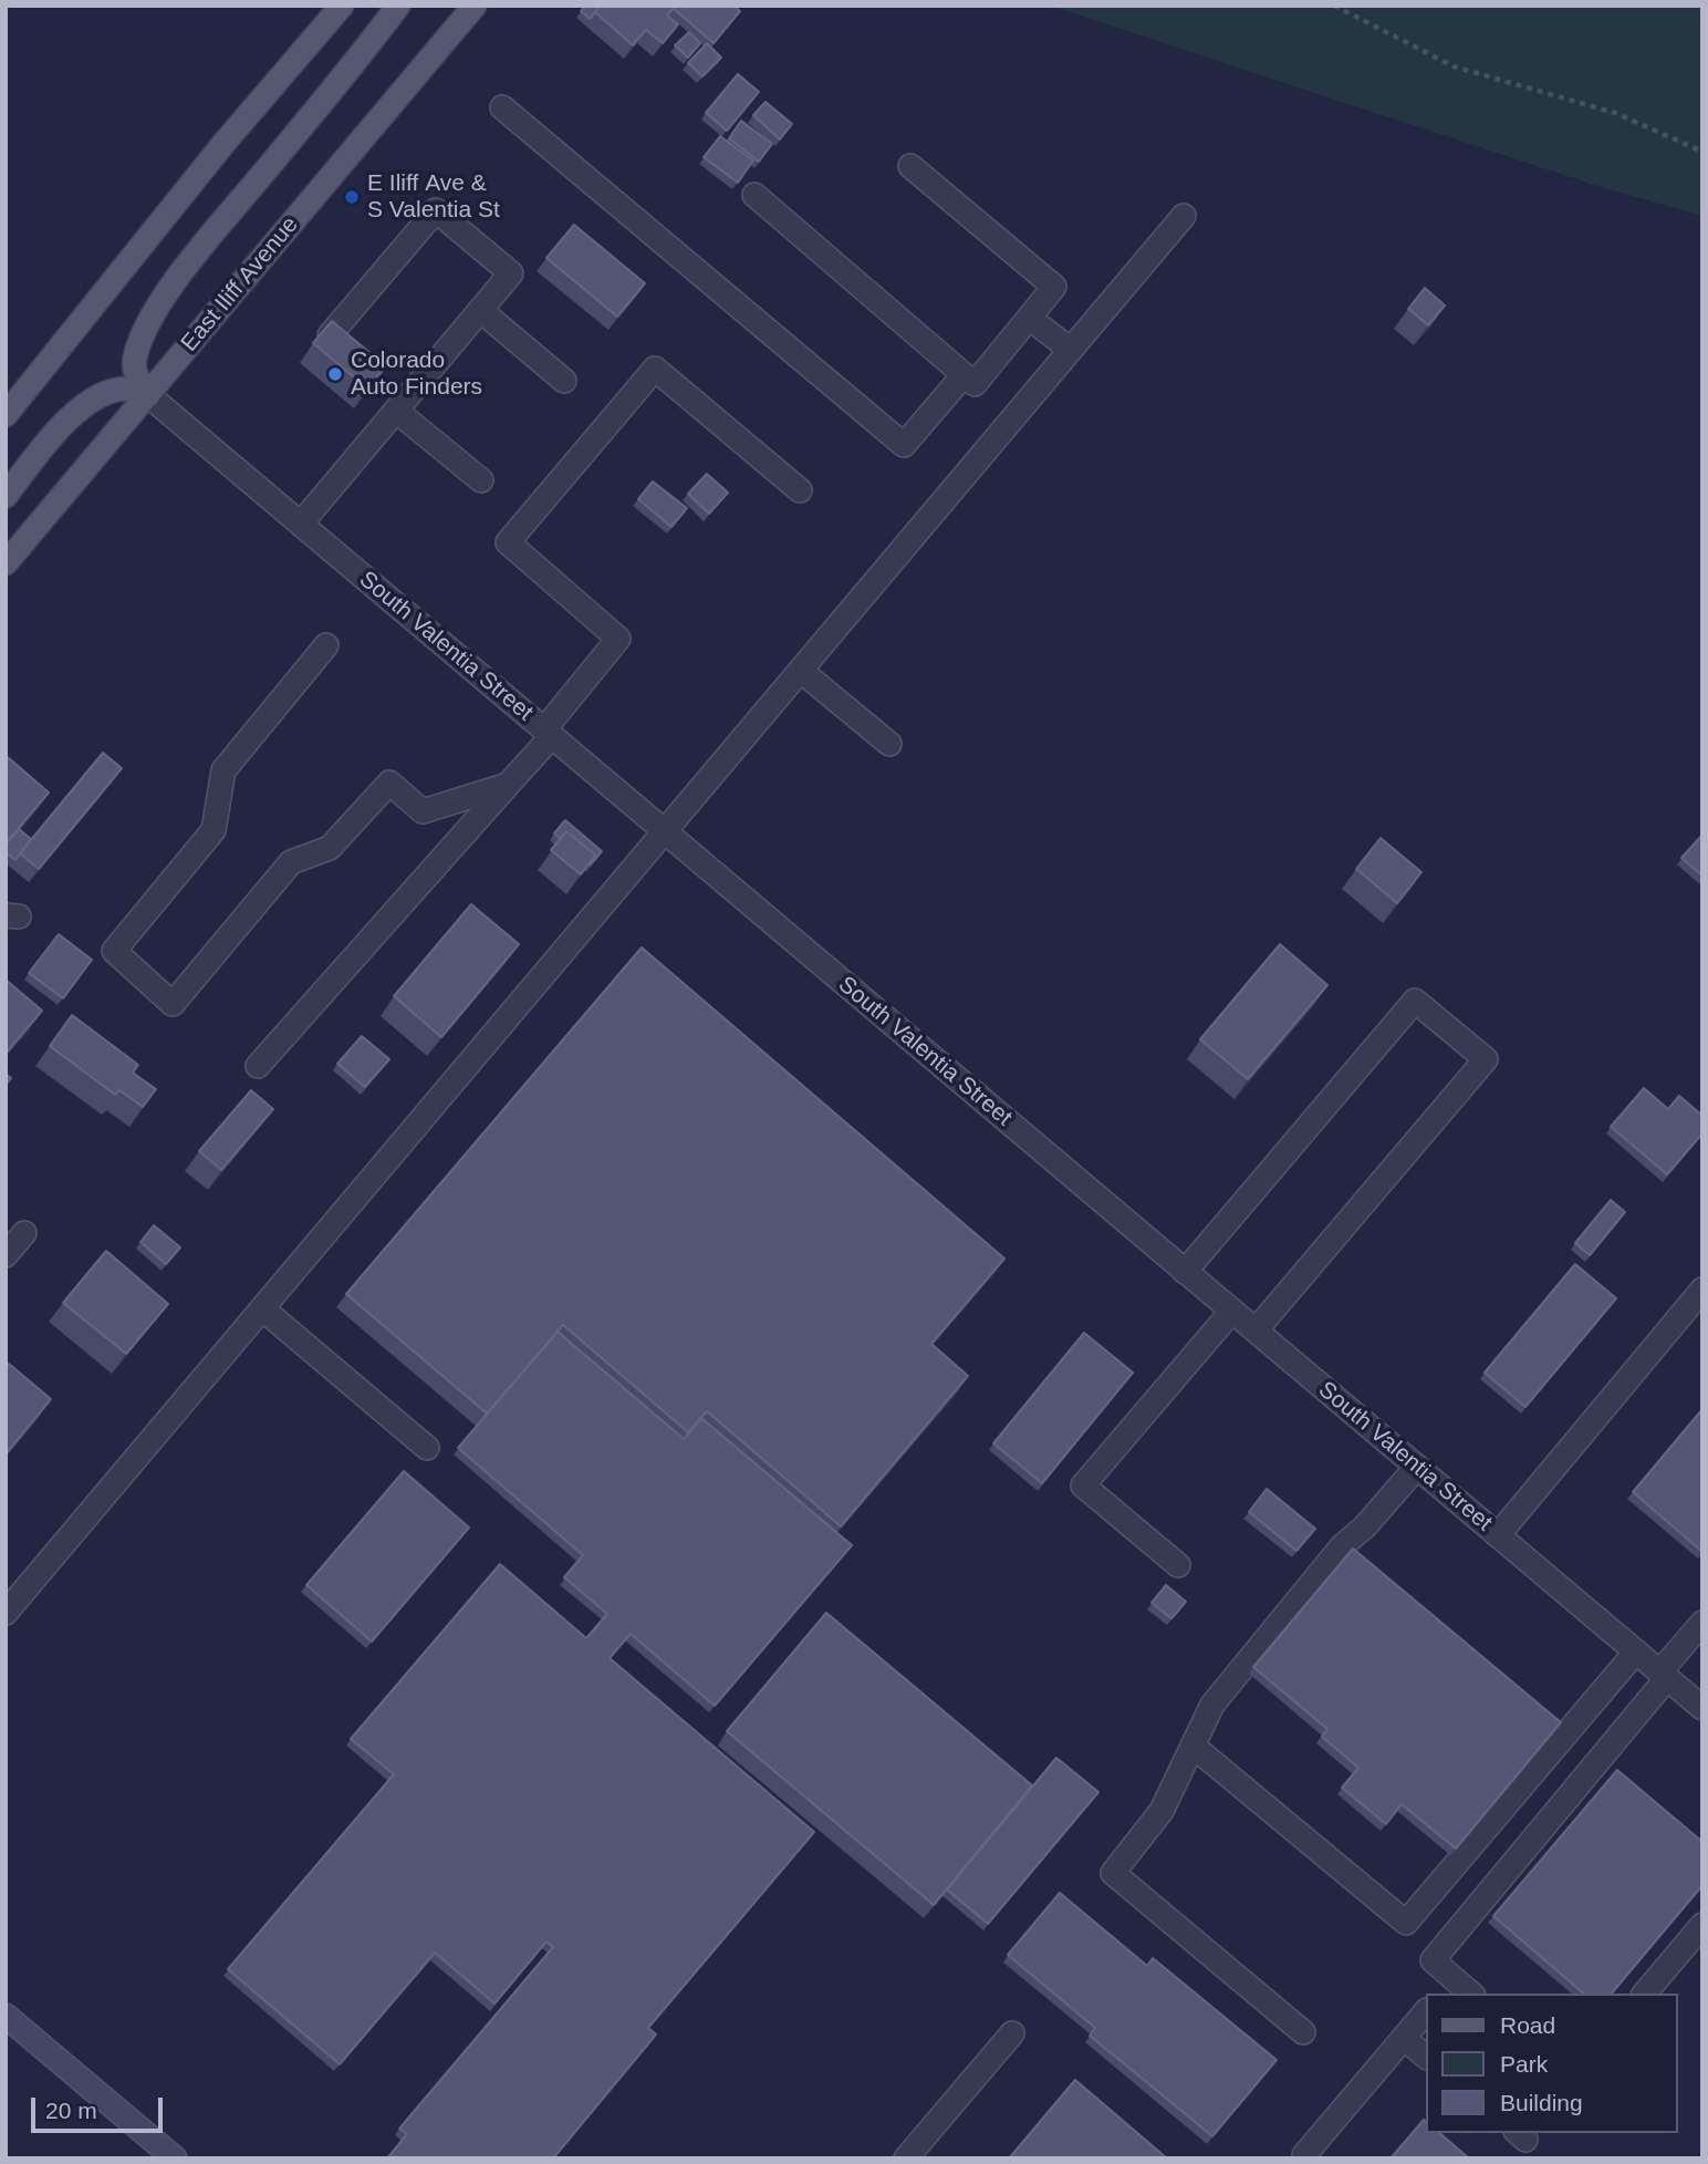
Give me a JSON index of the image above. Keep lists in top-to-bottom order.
{
  "streets": {
    "main road": ["East Iliff Avenue"],
    "street": ["South Valentia Street"]
  },
  "crossings": [
    ["East Iliff Avenue", "South Valentia Street"]
  ],
  "places": ["E Iliff Ave & S Valentia St", "Colorado Auto Finders"],
  "legend": ["Road", "Park", "Building"],
  "scale_bar": "20 m"
}
